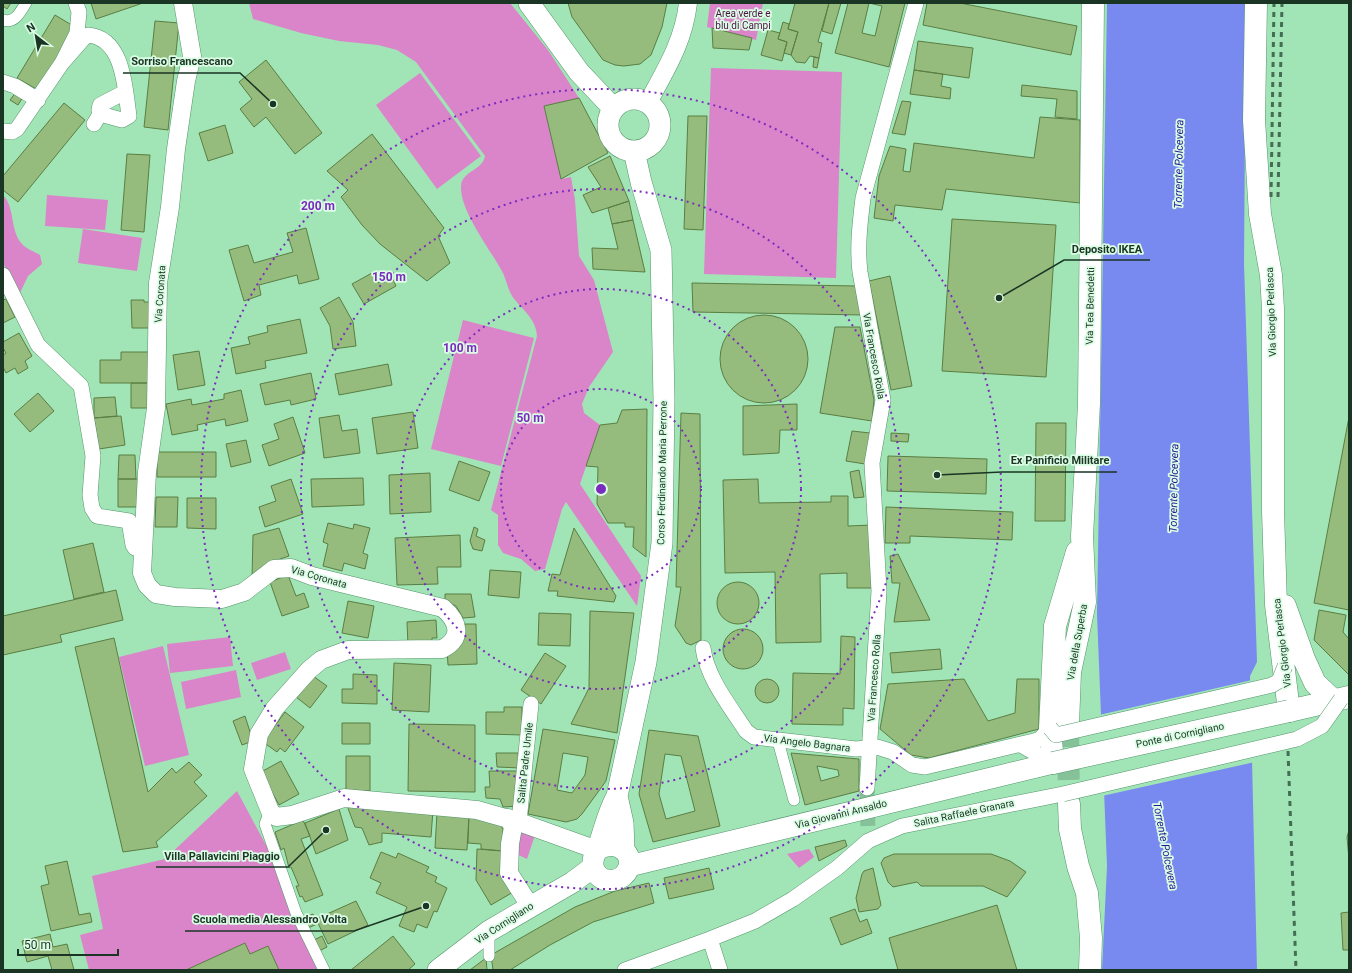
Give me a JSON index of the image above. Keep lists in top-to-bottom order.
{
  "streets": {
    "main road": [
      "Via Tea Benedetti",
      "Via Giorgio Perlasca",
      "Corso Ferdinando Maria Perrone",
      "Ponte di Cornigliano",
      "Via Giovanni Ansaldo",
      "Via Cornigliano"
    ],
    "street": [
      "Via Coronata",
      "Via Francesco Rolla",
      "Via Angelo Bagnara",
      "Salita Padre Umile",
      "Salita Raffaele Granara"
    ]
  },
  "crossings": [
    ["Via Tea Benedetti", "Ponte di Cornigliano"],
    ["Via Tea Benedetti", "Via Angelo Bagnara"],
    ["Via Giorgio Perlasca", "Ponte di Cornigliano"],
    ["Via Francesco Rolla", "Via Angelo Bagnara"],
    ["Ponte di Cornigliano", "Via Giovanni Ansaldo"],
    ["Via Giovanni Ansaldo", "Via Cornigliano"]
  ],
  "water": ["Torrente Polcevera"],
  "parks": ["Area verde e blu di Campi"],
  "places": [
    "Sorriso Francescano",
    "Deposito IKEA",
    "Ex Panificio Militare",
    "Villa Pallavicini Piaggio",
    "Scuola media Alessandro Volta"
  ],
  "scale_bar": "50 m",
  "north": "top left",
  "rings": [
    "200 m",
    "150 m",
    "100 m",
    "50 m"
  ]
}
